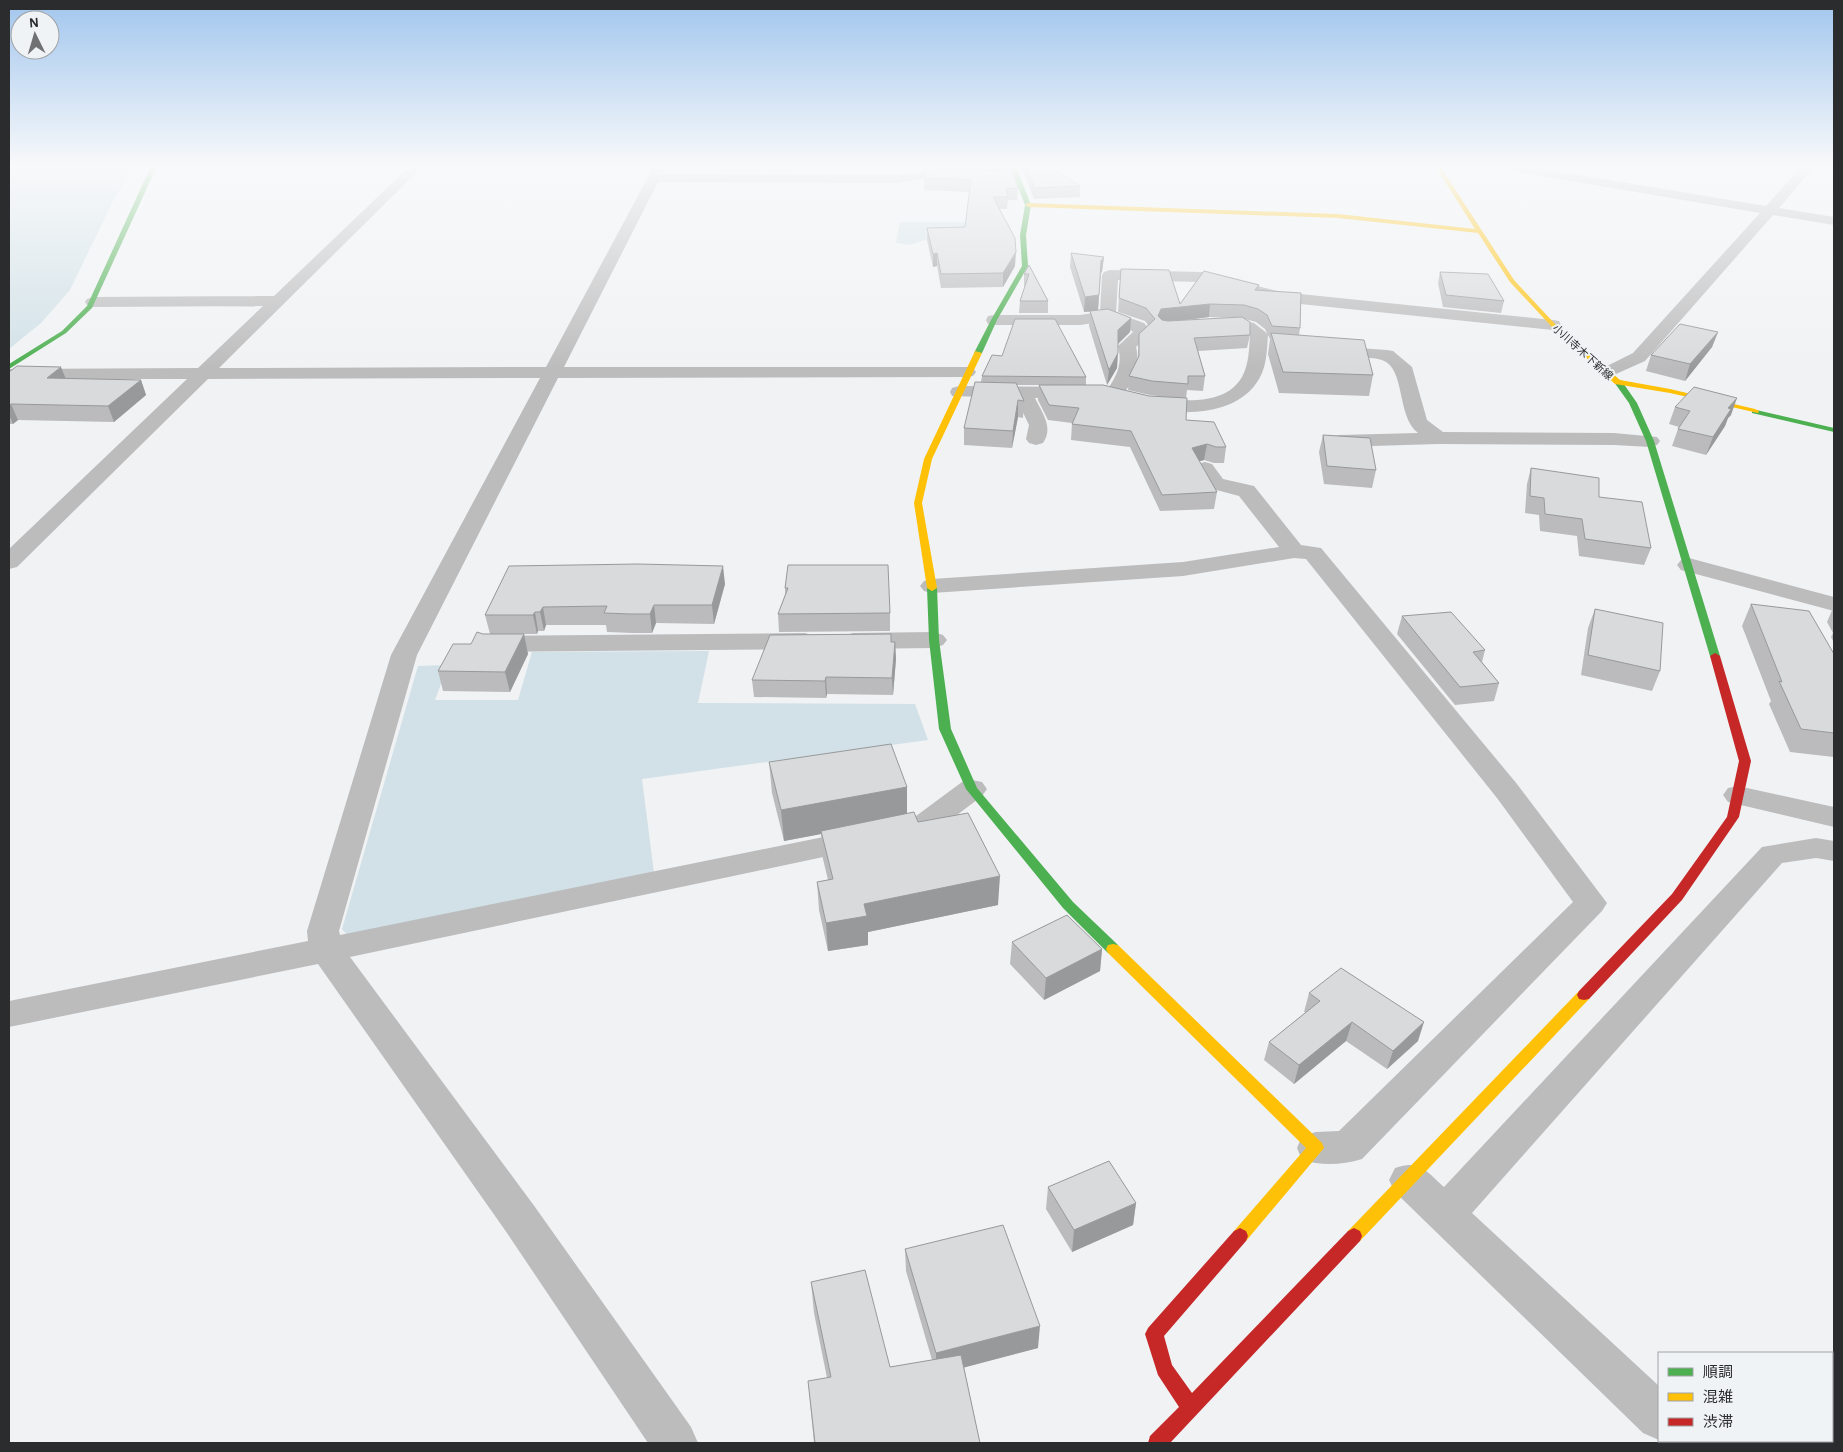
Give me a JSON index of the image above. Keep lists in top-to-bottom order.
{
  "streets": {
    "street": ["小川寺木下新線"]
  },
  "legend": ["順調", "混雑", "渋滞"],
  "north": "top"
}
